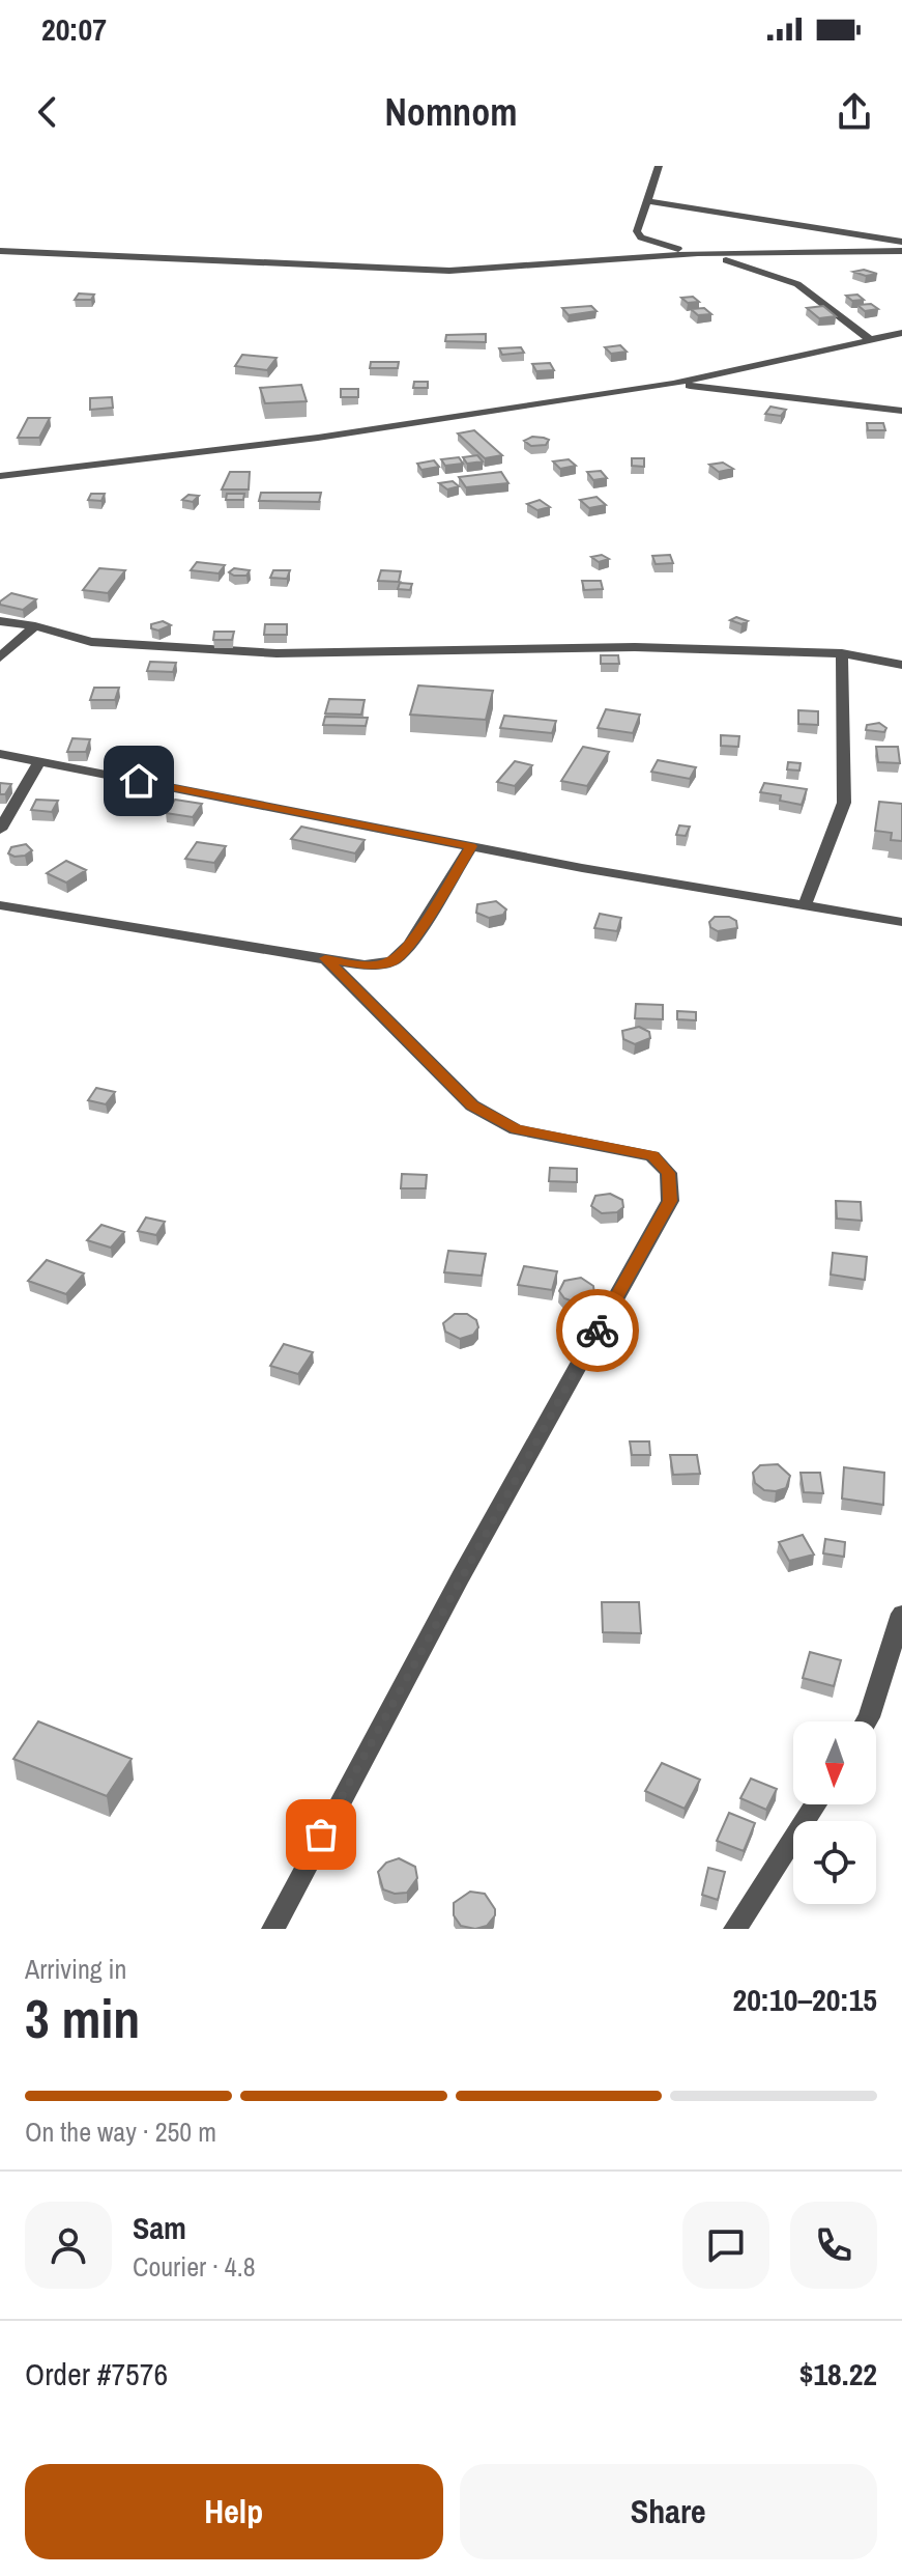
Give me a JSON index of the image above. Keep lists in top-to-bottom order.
{
  "north": "bottom",
  "page": {
    "status": "20:07",
    "header": "Nomnom",
    "heading": ["3 min", "Arriving in", "20:10–20:15"],
    "panel": [
      "Sam",
      "Courier · 4.8",
      "Order #7576",
      "$18.22"
    ],
    "bar": "On the way · 250 m",
    "buttons": ["Help", "Share"]
  }
}
